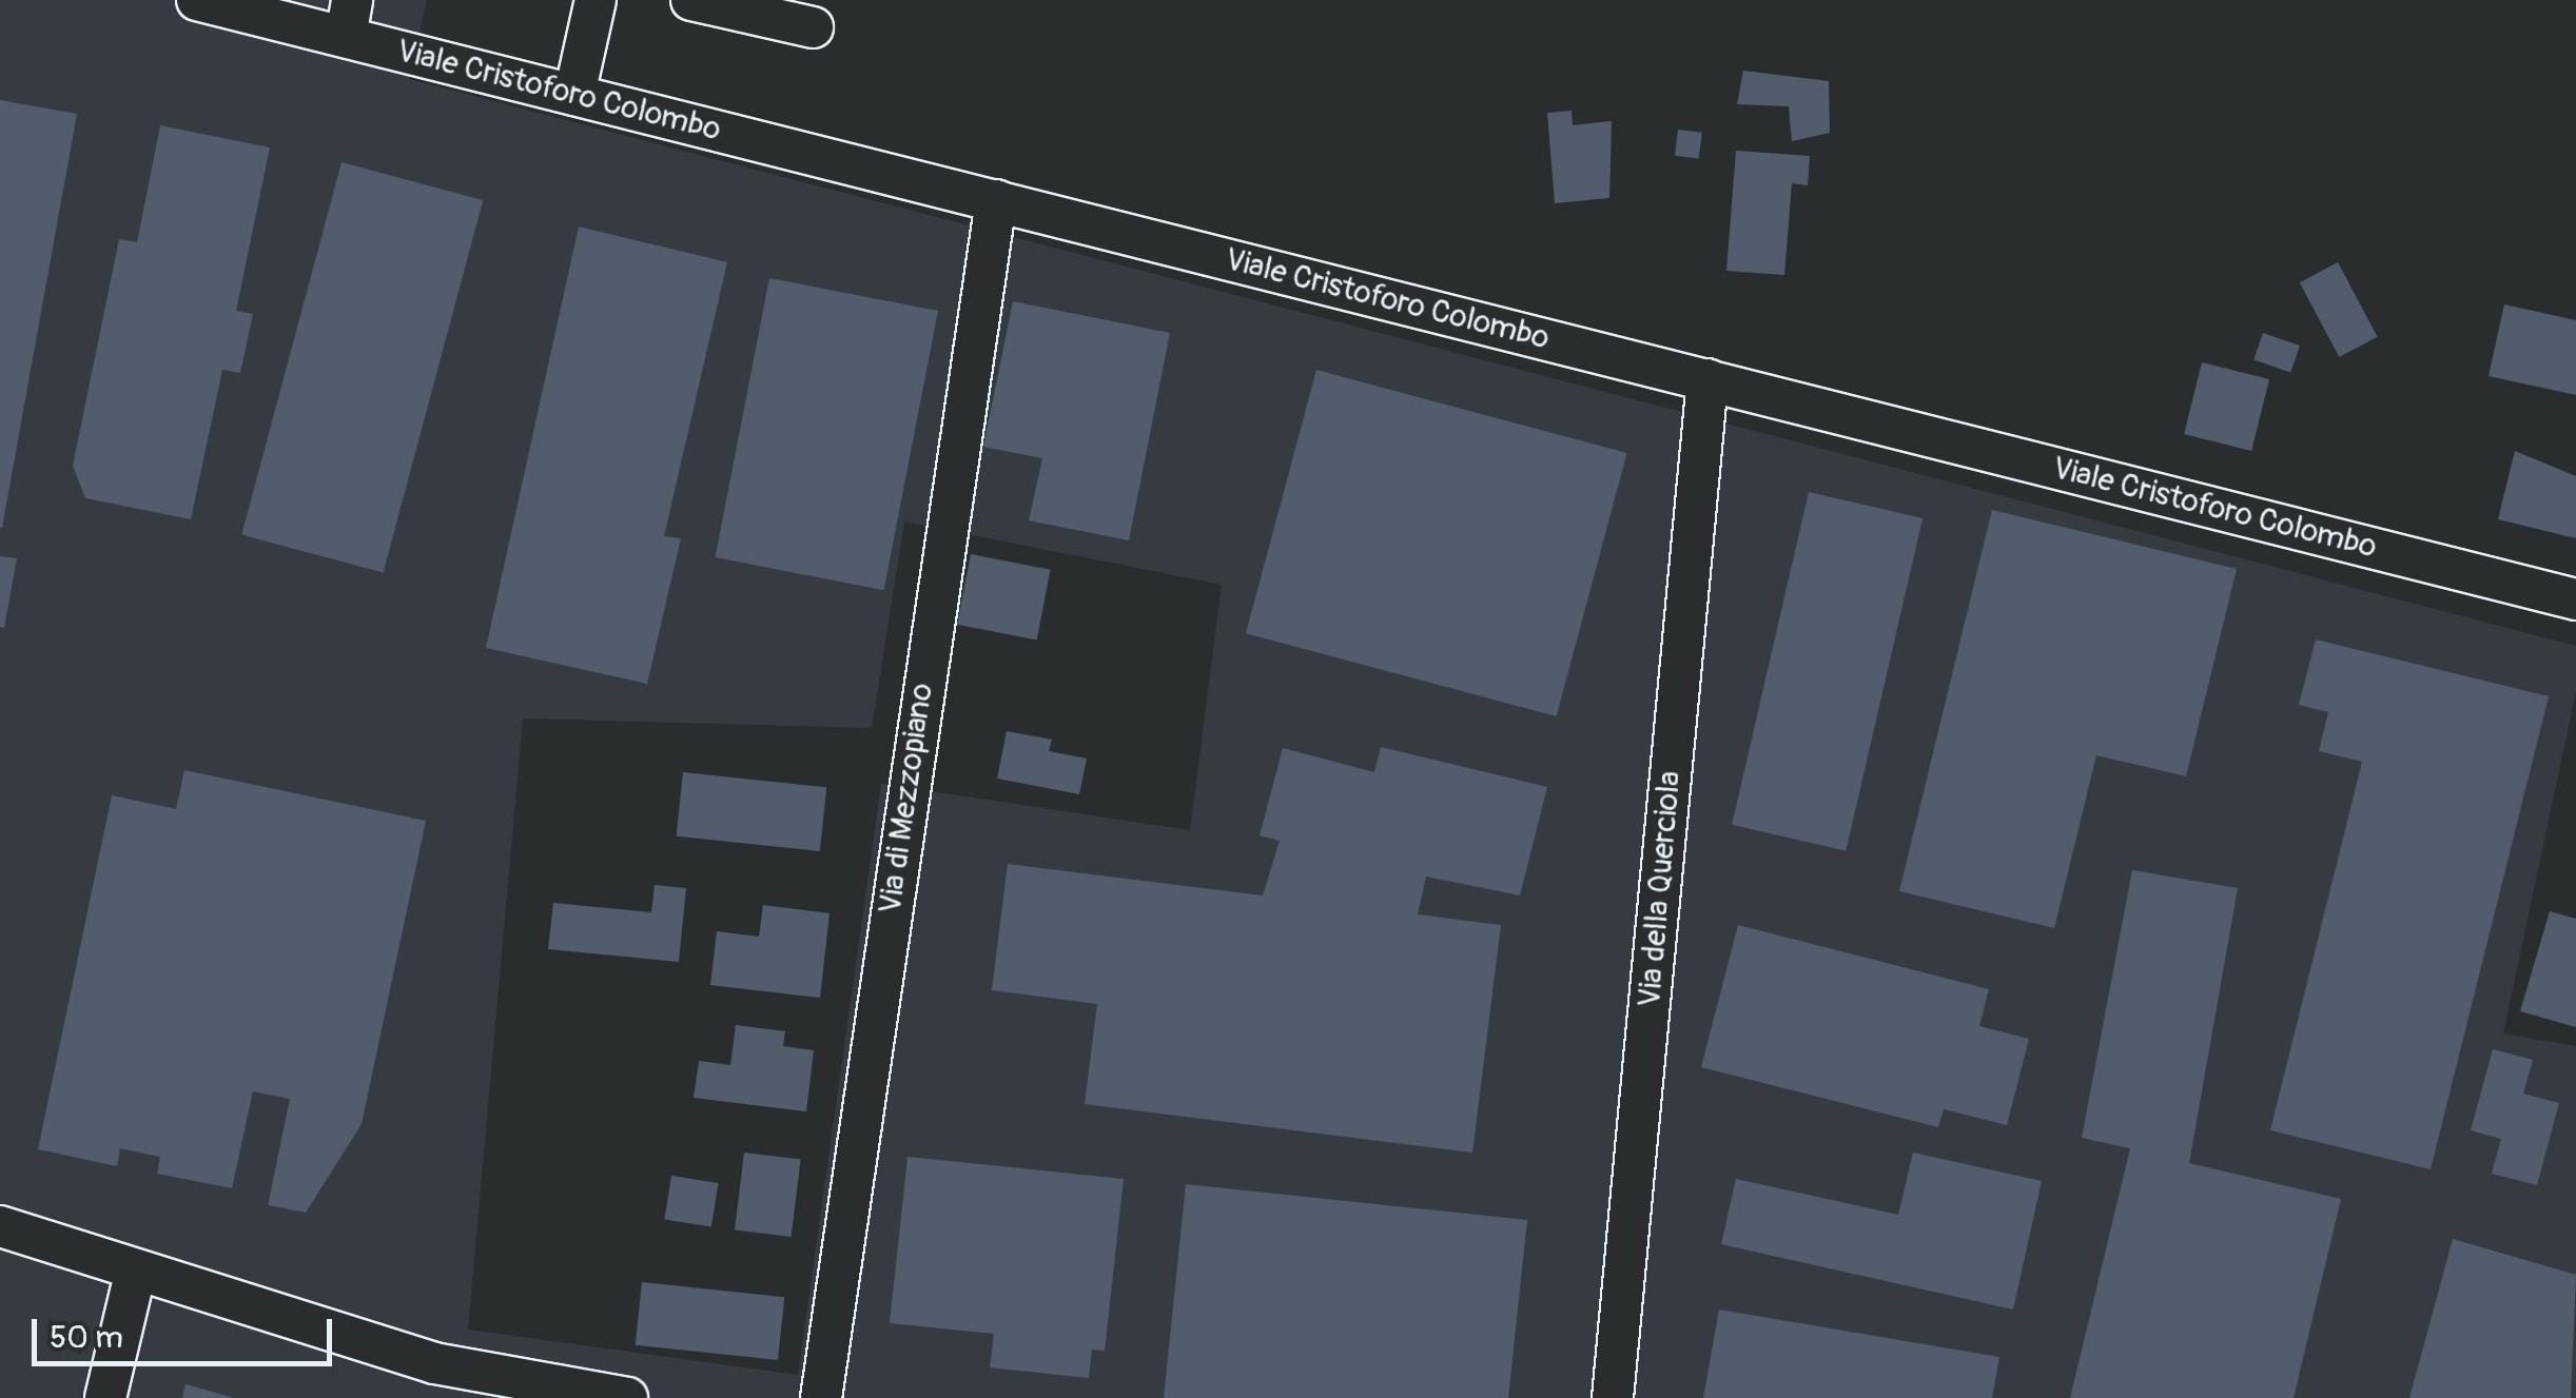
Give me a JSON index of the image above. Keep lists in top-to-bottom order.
{
  "streets": {
    "street": ["Viale Cristoforo Colombo", "Via di Mezzopiano", "Via della Querciola"]
  },
  "crossings": [
    ["Viale Cristoforo Colombo", "Via di Mezzopiano"],
    ["Viale Cristoforo Colombo", "Via della Querciola"]
  ],
  "scale_bar": "50 m"
}
